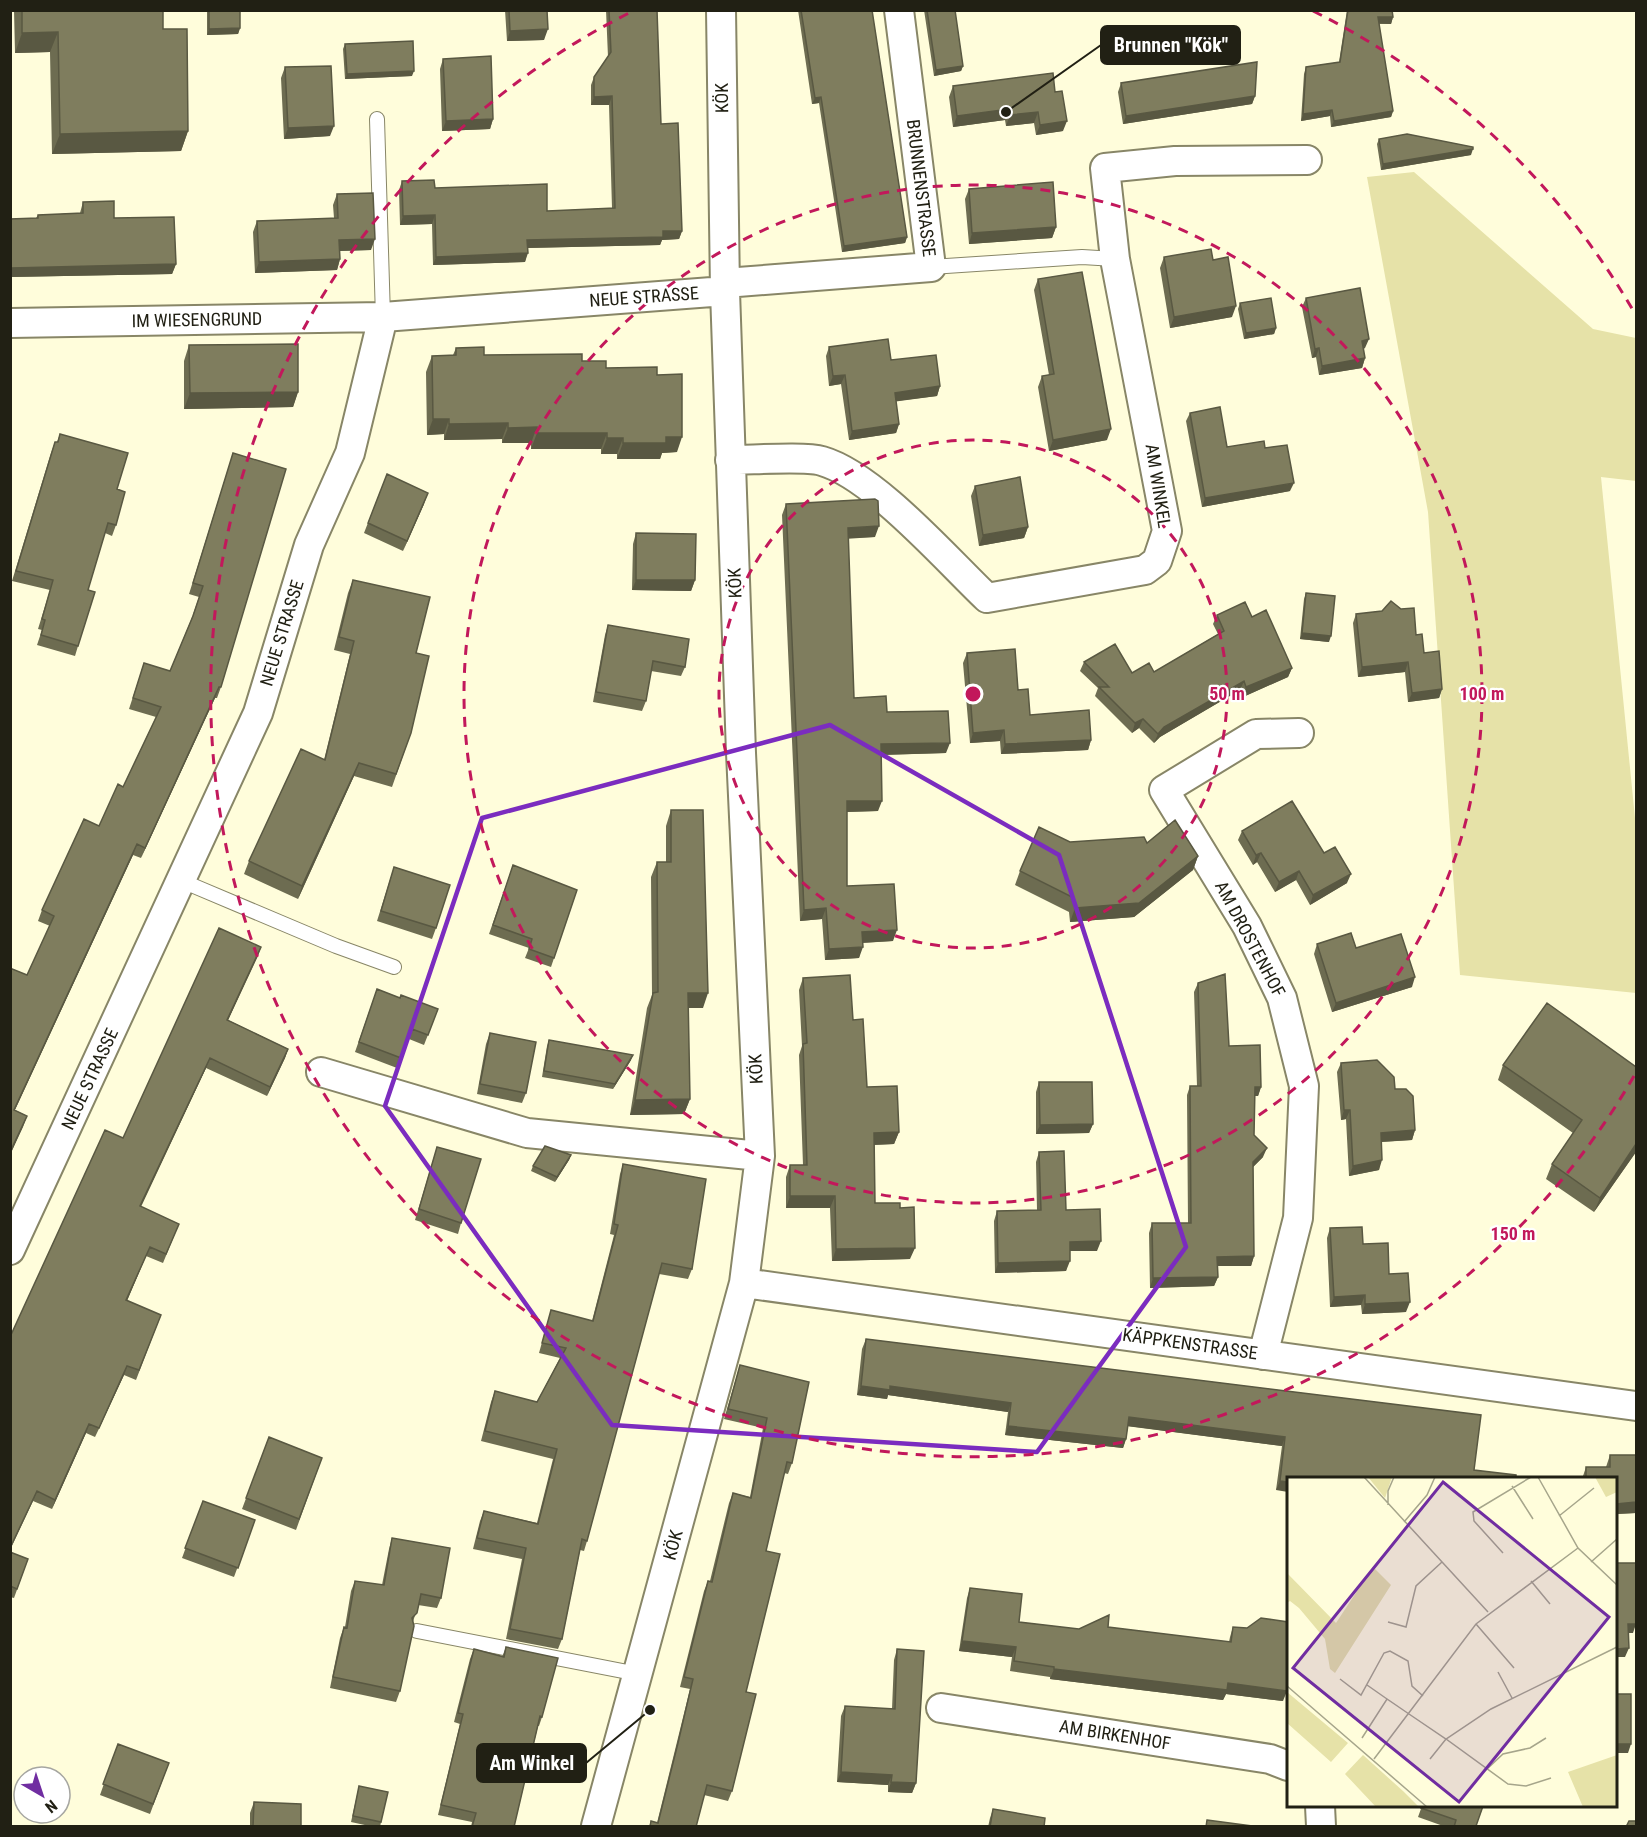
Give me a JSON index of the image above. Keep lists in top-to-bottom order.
{
  "streets": {
    "street": [
      "KÖK",
      "BRUNNENSTRASSE",
      "NEUE STRASSE",
      "IM WIESENGRUND",
      "AM WINKEL",
      "AM DROSTENHOF",
      "KÄPPKENSTRASSE",
      "AM BIRKENHOF"
    ]
  },
  "crossings": [
    ["KÖK", "BRUNNENSTRASSE"],
    ["KÖK", "NEUE STRASSE"],
    ["KÖK", "AM WINKEL"],
    ["KÖK", "KÄPPKENSTRASSE"],
    ["BRUNNENSTRASSE", "NEUE STRASSE"],
    ["NEUE STRASSE", "IM WIESENGRUND"],
    ["AM DROSTENHOF", "KÄPPKENSTRASSE"]
  ],
  "places": ["Brunnen \"Kök\"", "Am Winkel"],
  "north": "bottom right",
  "rings": ["50 m", "100 m", "150 m"]
}
